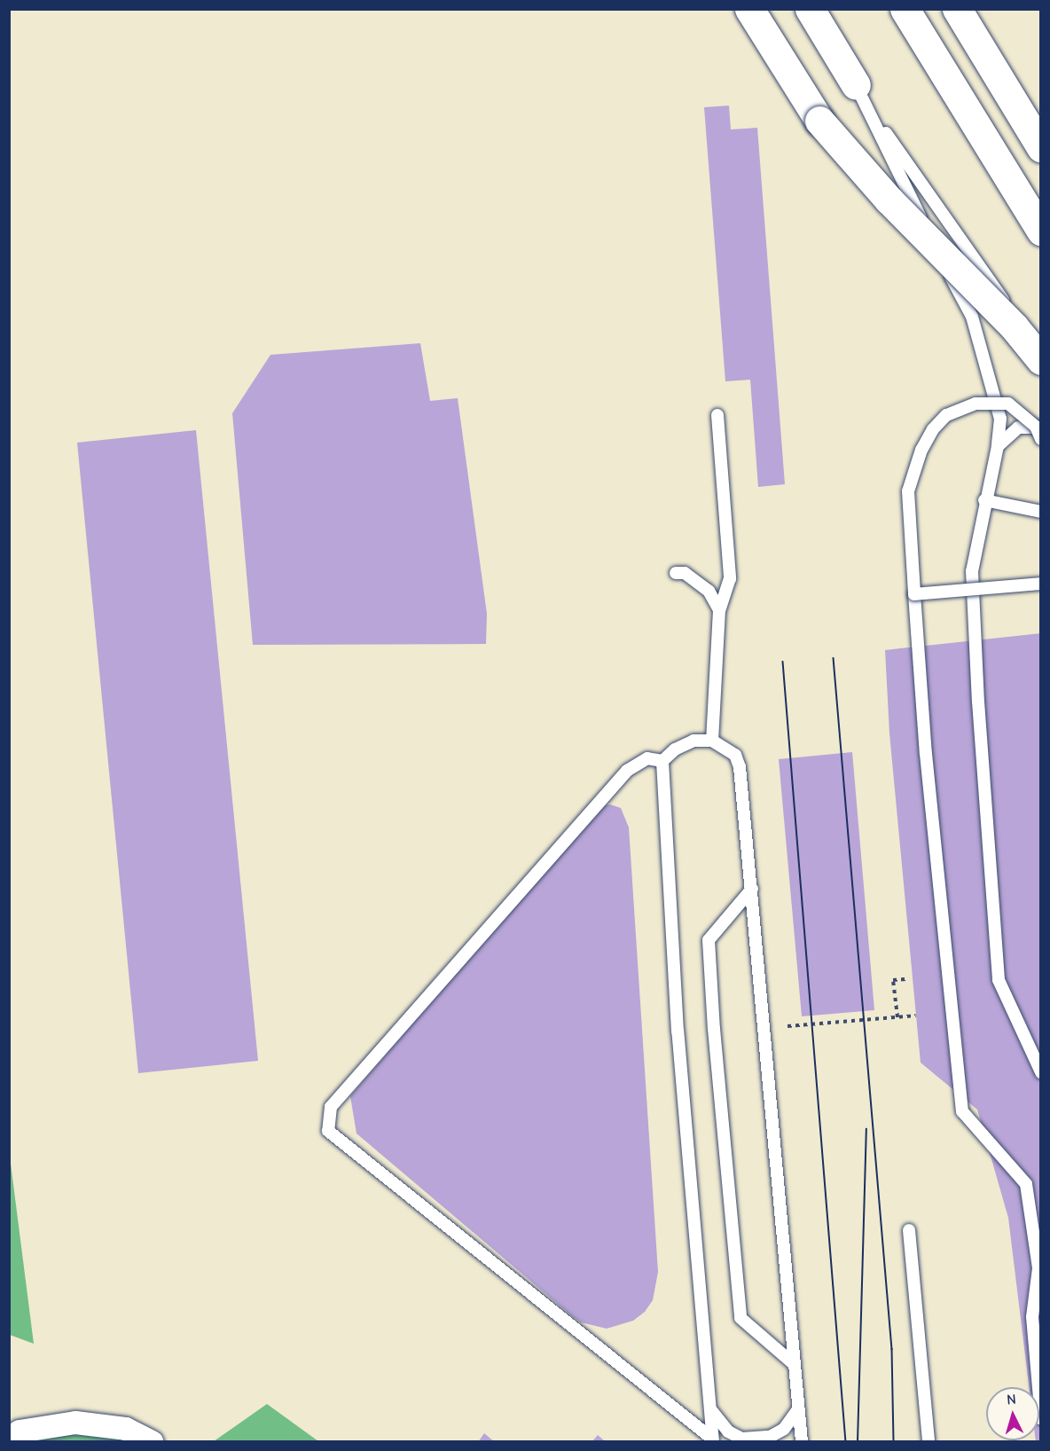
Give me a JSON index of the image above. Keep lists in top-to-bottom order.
{
  "north": "top"
}
